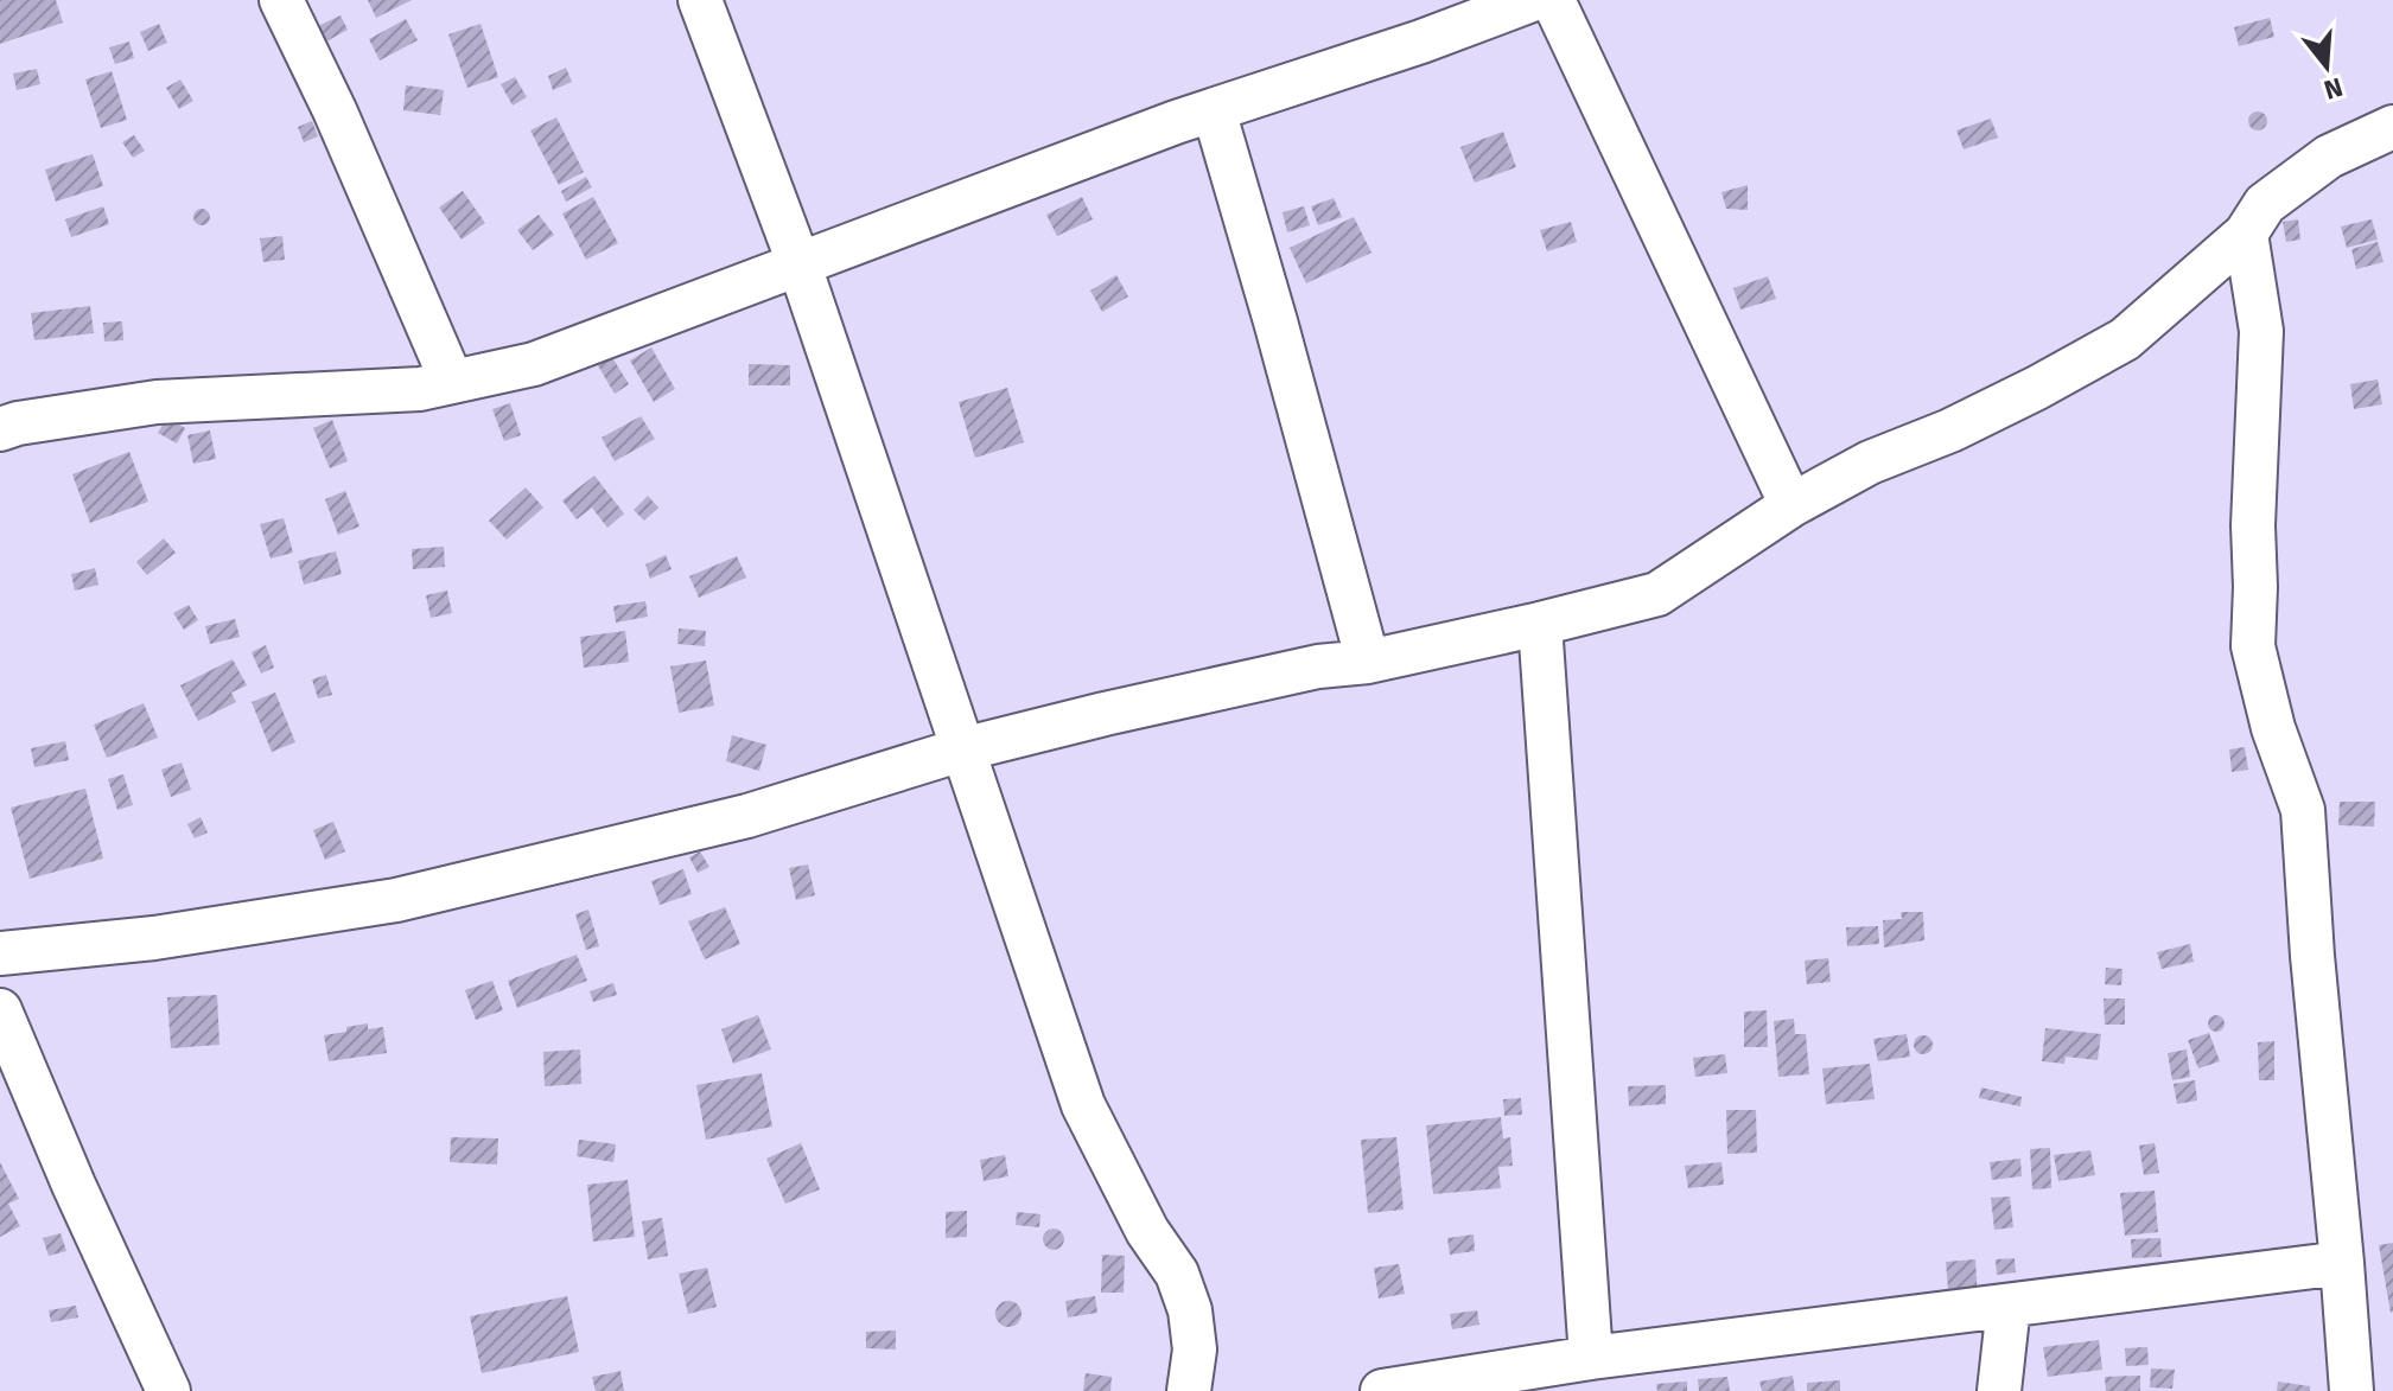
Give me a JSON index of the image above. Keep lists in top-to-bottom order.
{
  "north": "bottom"
}
